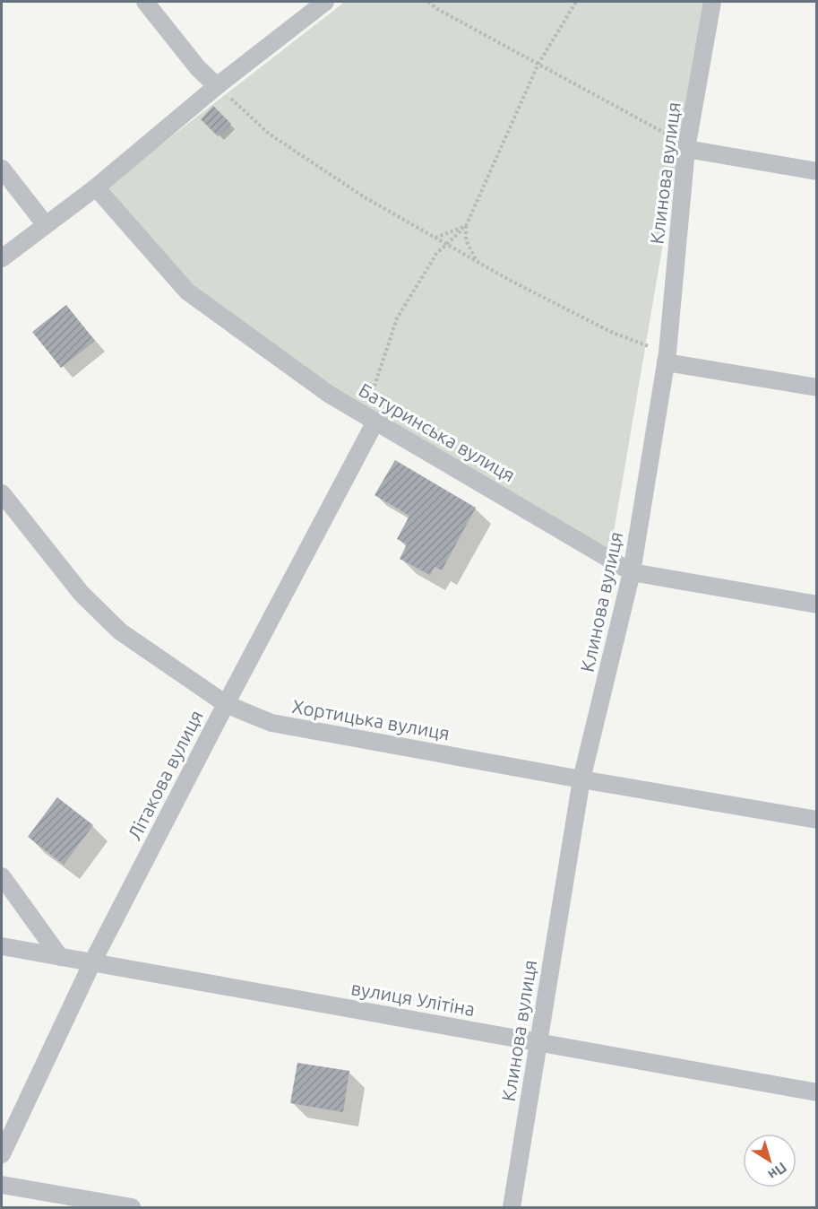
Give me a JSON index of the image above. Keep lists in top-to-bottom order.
{
  "streets": {
    "street": [
      "Клинова вулиця",
      "Батуринська вулиця",
      "Хортицька вулиця",
      "Літакова вулиця",
      "вулиця Улітіна"
    ]
  },
  "crossings": [
    ["Клинова вулиця", "Батуринська вулиця"],
    ["Клинова вулиця", "Хортицька вулиця"],
    ["Клинова вулиця", "вулиця Улітіна"],
    ["Батуринська вулиця", "Літакова вулиця"],
    ["Хортицька вулиця", "Літакова вулиця"],
    ["Літакова вулиця", "вулиця Улітіна"]
  ],
  "north": "bottom right"
}
